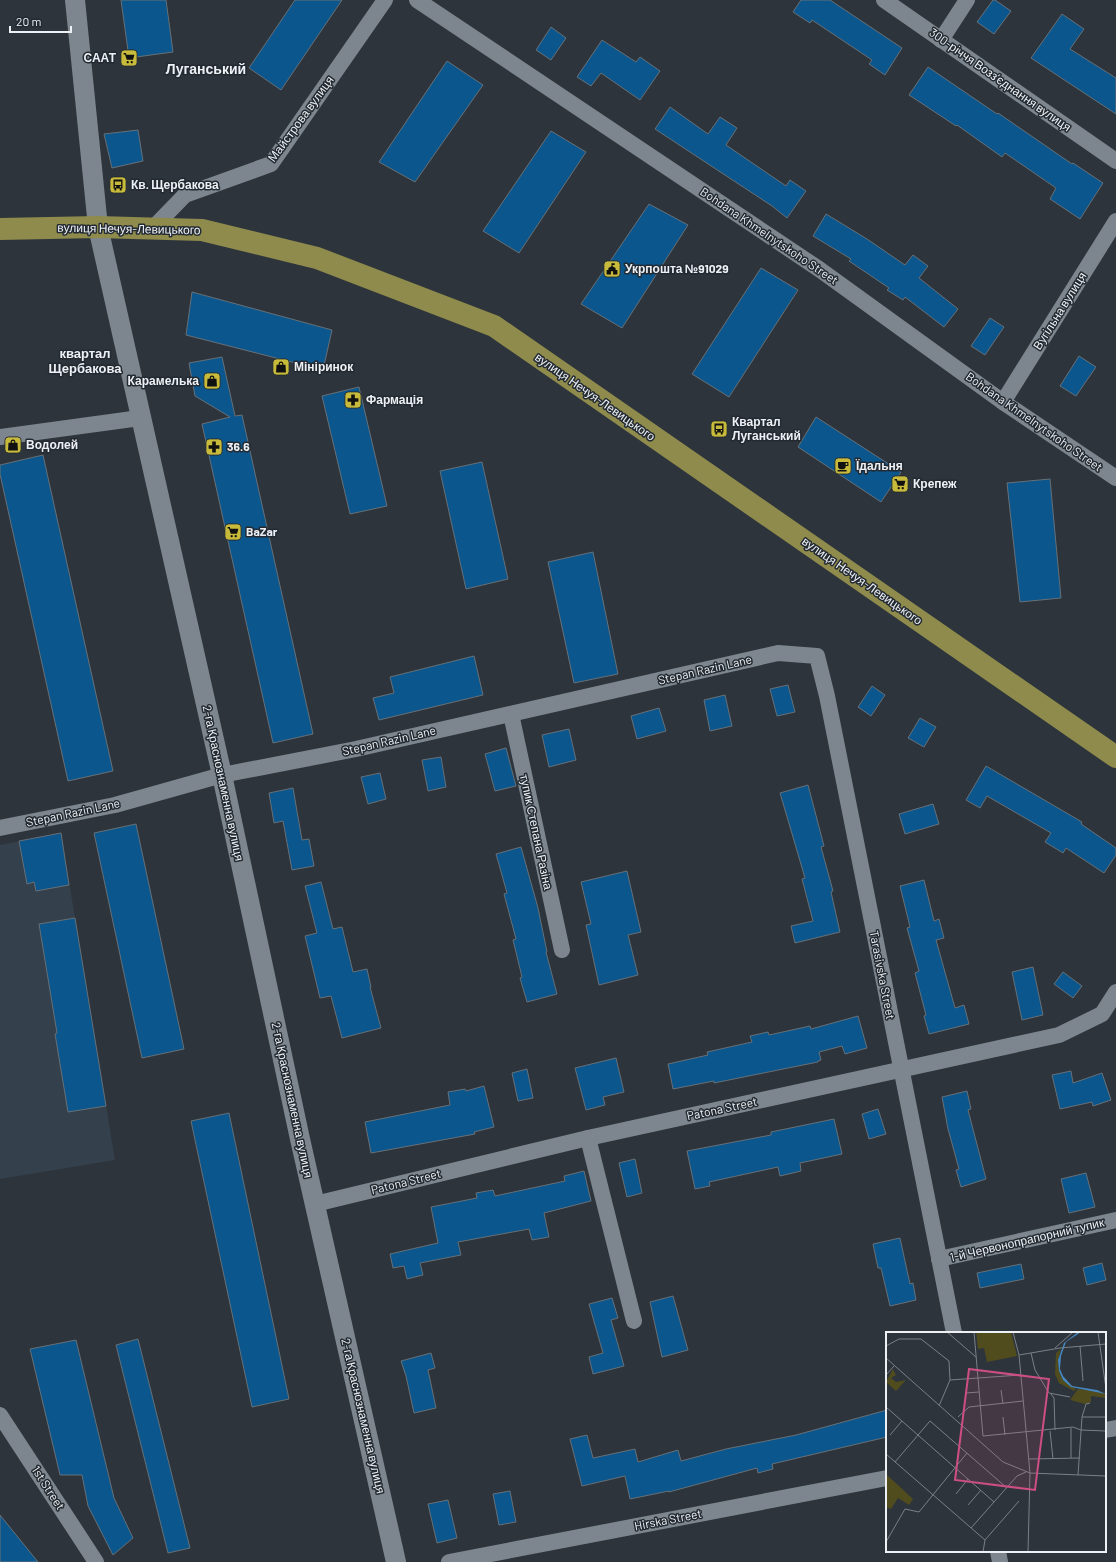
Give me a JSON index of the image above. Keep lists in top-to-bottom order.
{
  "streets": {
    "main road": ["вулиця Нечуя-Левицького"],
    "street": [
      "300-річчя Возз’єднання вулиця",
      "Майстрова вулиця",
      "Bohdana Khmelnytskoho Street",
      "Вугільна вулиця",
      "Stepan Razin Lane",
      "2-га Краснознаменна вулиця",
      "тупик Степана Разіна",
      "Tarasivska Street",
      "Patona Street",
      "1-й Червонопрапорний тупик",
      "1st Street",
      "Hirska Street"
    ]
  },
  "crossings": [
    ["Майстрова вулиця", "вулиця Нечуя-Левицького"],
    ["вулиця Нечуя-Левицького", "2-га Краснознаменна вулиця"],
    ["Bohdana Khmelnytskoho Street", "Вугільна вулиця"],
    ["Stepan Razin Lane", "2-га Краснознаменна вулиця"],
    ["Stepan Razin Lane", "тупик Степана Разіна"],
    ["Stepan Razin Lane", "Tarasivska Street"],
    ["2-га Краснознаменна вулиця", "Patona Street"],
    ["Tarasivska Street", "Patona Street"],
    ["Tarasivska Street", "1-й Червонопрапорний тупик"]
  ],
  "districts": ["Луганський", "квартал Щербакова"],
  "places": {
    "supermarket": ["СААТ", "Крепеж", "BaZar"],
    "bus stop": ["Кв. Щербакова", "Квартал Луганський"],
    "public building": ["Укрпошта №91029"],
    "shop": ["Мініринок", "Карамелька", "Водолей"],
    "pharmacy": ["Фармація", "36.6"],
    "cafe": ["Їдальня"]
  },
  "scale_bar": "20 m"
}
